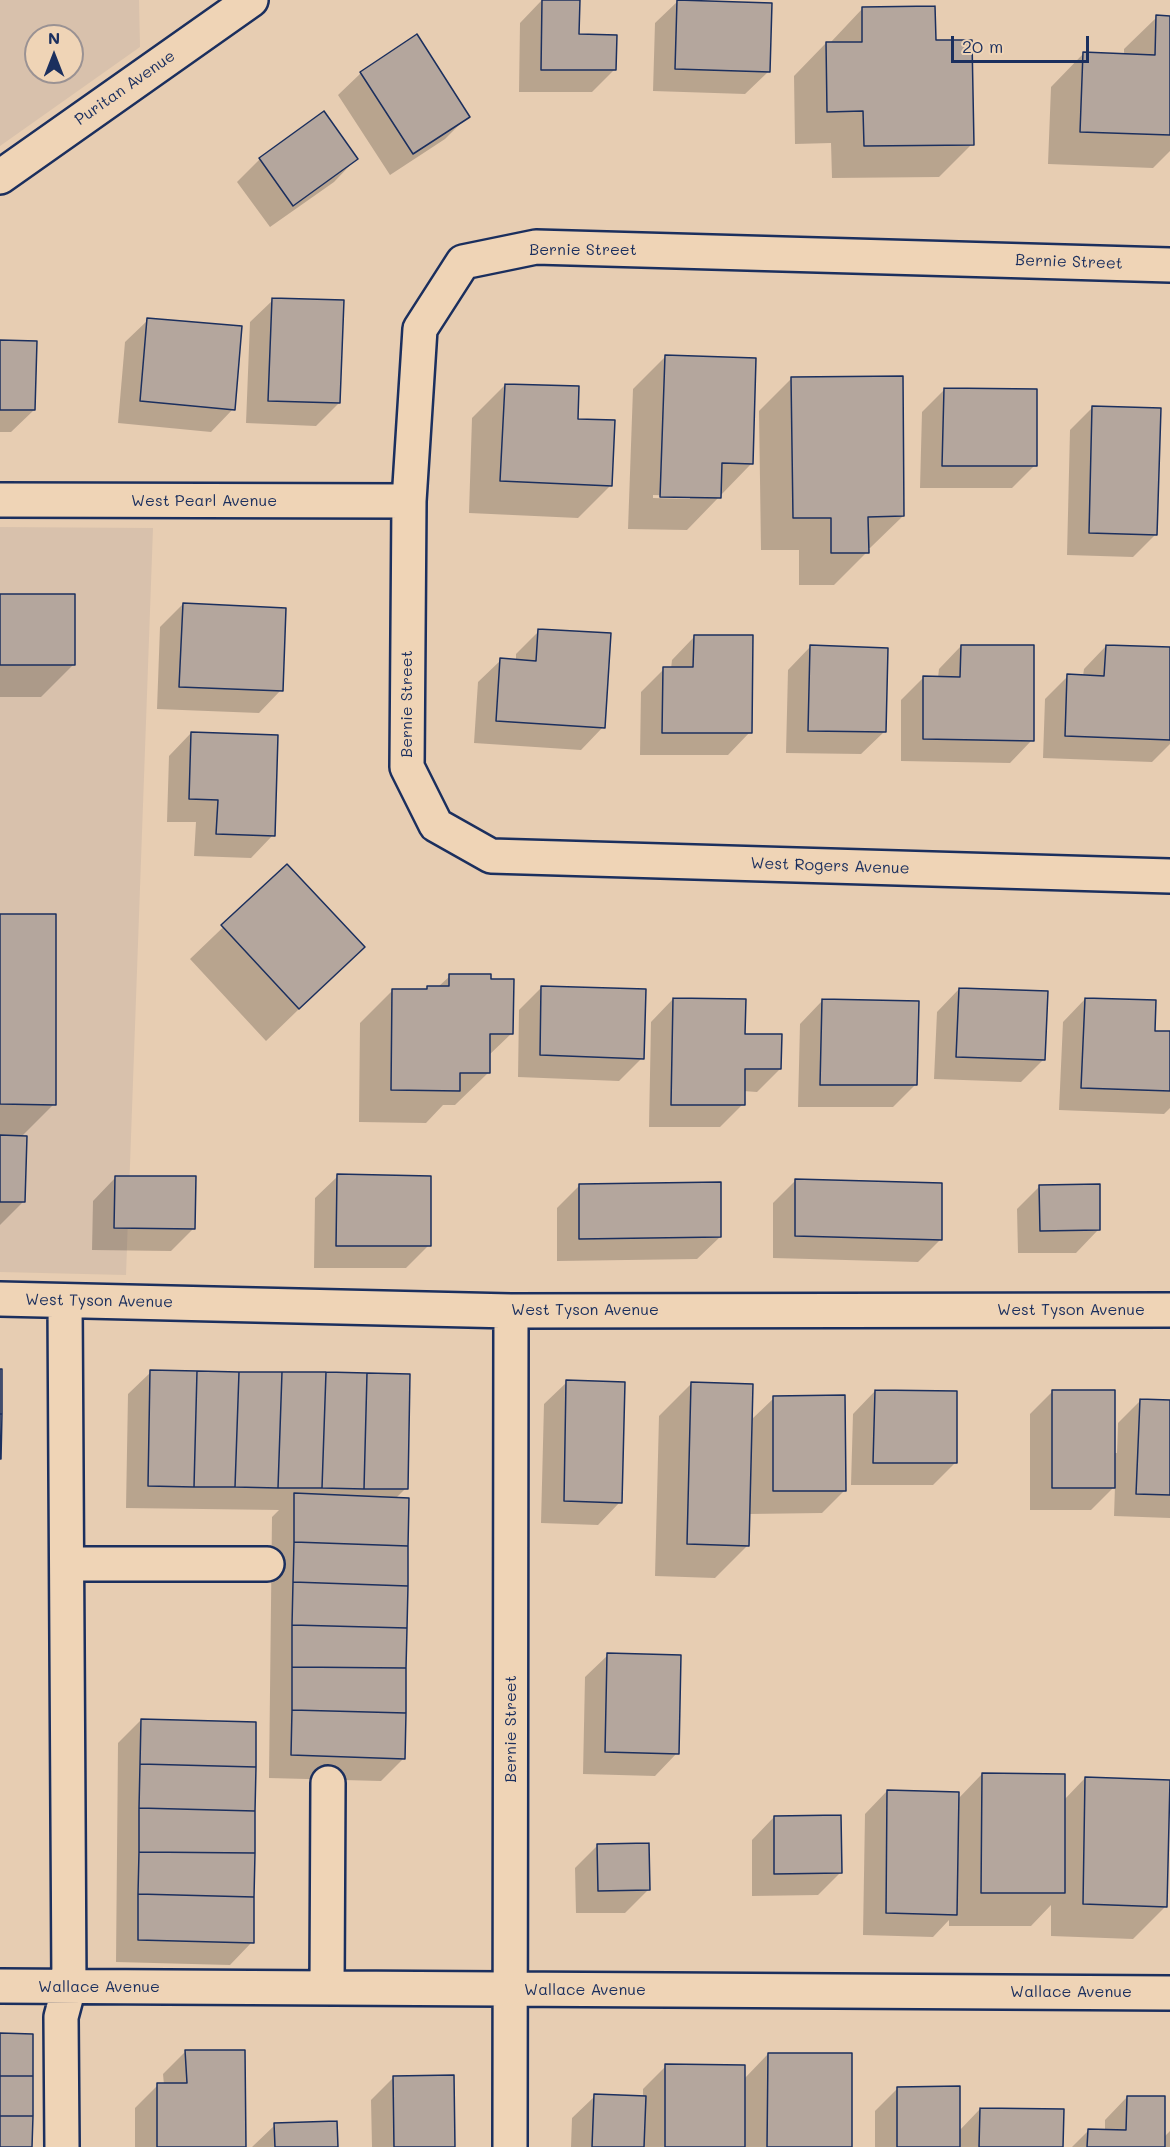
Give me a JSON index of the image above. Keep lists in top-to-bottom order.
{
  "streets": {
    "street": [
      "Puritan Avenue",
      "Bernie Street",
      "West Pearl Avenue",
      "West Rogers Avenue",
      "West Tyson Avenue",
      "Wallace Avenue"
    ]
  },
  "crossings": [
    ["Bernie Street", "West Pearl Avenue"],
    ["Bernie Street", "West Rogers Avenue"],
    ["Bernie Street", "West Tyson Avenue"],
    ["Bernie Street", "Wallace Avenue"]
  ],
  "scale_bar": "20 m",
  "north": "top"
}
